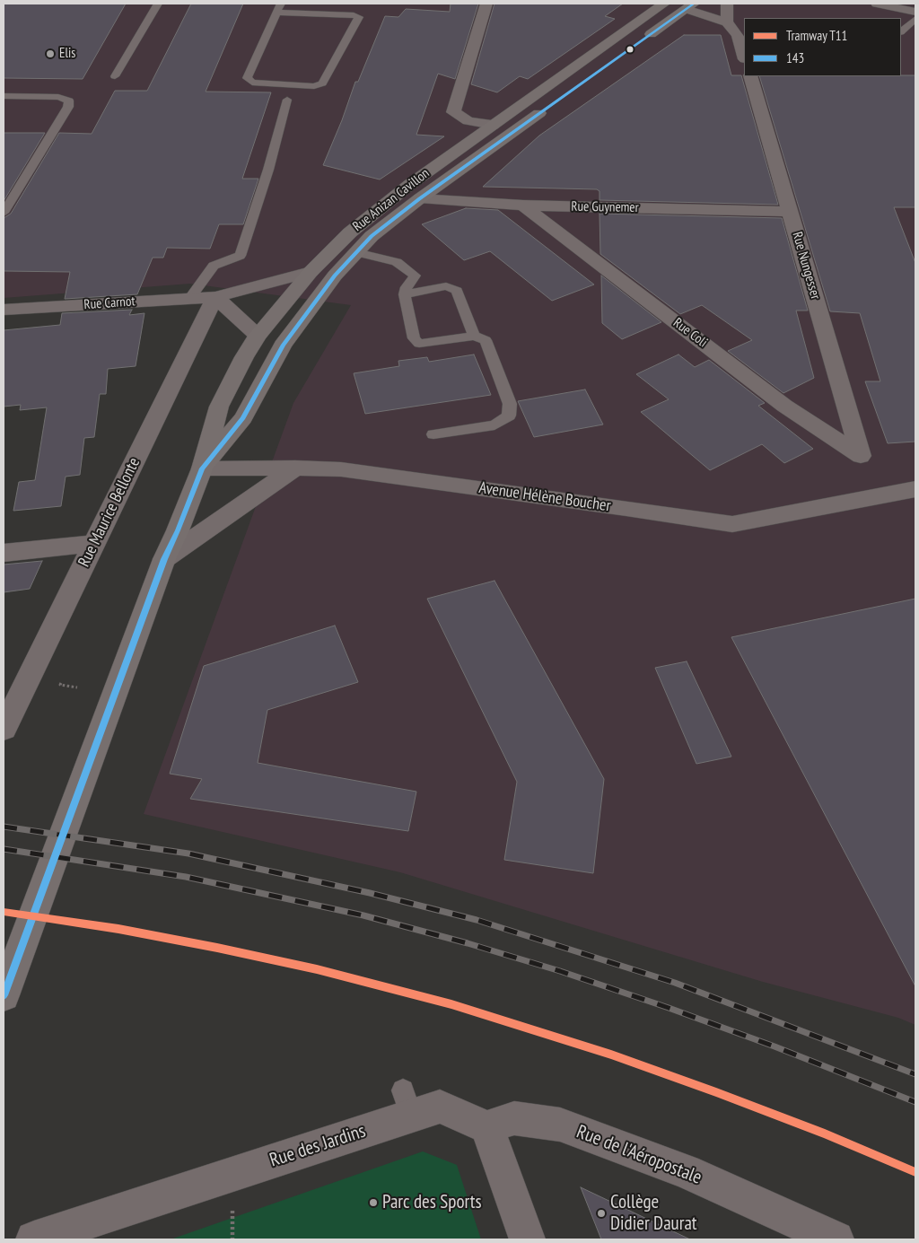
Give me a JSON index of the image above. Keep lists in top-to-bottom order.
{
  "streets": {
    "main road": ["Rue Anizan Cavillon"],
    "street": [
      "Rue Guynemer",
      "Rue Nungesser",
      "Rue Carnot",
      "Rue Coli",
      "Avenue Hélène Boucher",
      "Rue Maurice Bellonte",
      "Rue des Jardins",
      "Rue de l'Aéropostale"
    ]
  },
  "crossings": [
    ["Rue Anizan Cavillon", "Rue Guynemer"],
    ["Rue Anizan Cavillon", "Rue Carnot"],
    ["Rue Anizan Cavillon", "Avenue Hélène Boucher"],
    ["Rue Guynemer", "Rue Nungesser"],
    ["Rue Guynemer", "Rue Coli"],
    ["Rue Nungesser", "Rue Coli"],
    ["Rue Carnot", "Rue Maurice Bellonte"],
    ["Rue des Jardins", "Rue de l'Aéropostale"]
  ],
  "places": ["Elis", "Parc des Sports", "Collège Didier Daurat"],
  "lines": ["transit line 143", "tram line T11"],
  "legend": ["Tramway T11", "143"]
}
